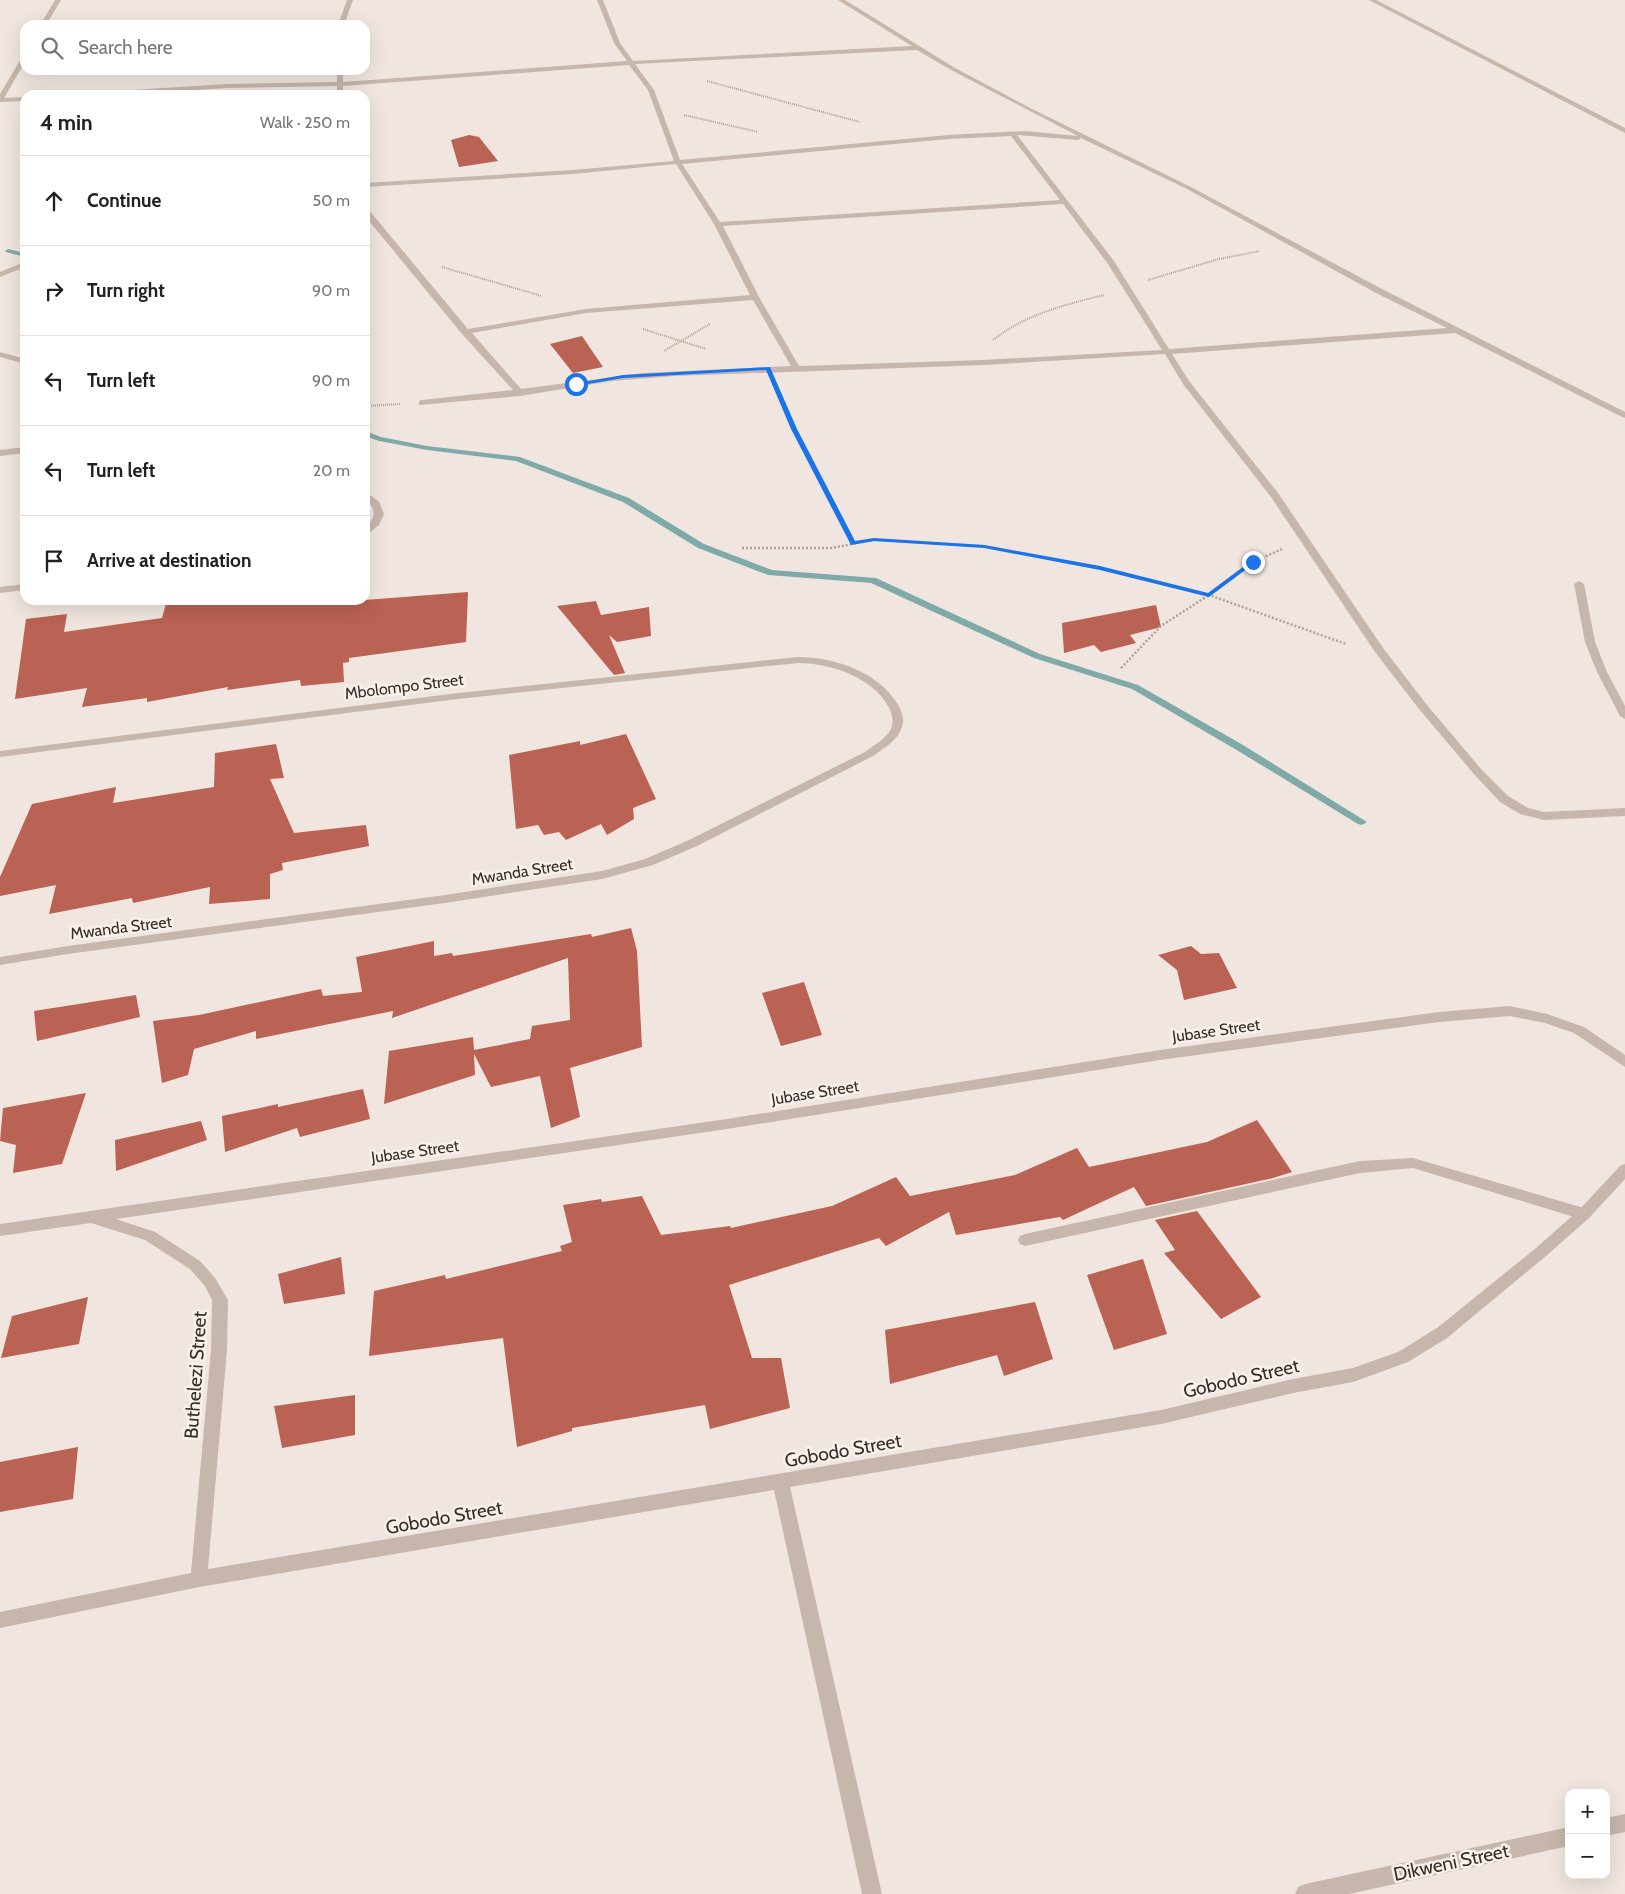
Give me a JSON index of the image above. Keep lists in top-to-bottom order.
{
  "streets": {
    "street": [
      "Mbolompo Street",
      "Mwanda Street",
      "Jubase Street",
      "Buthelezi Street",
      "Gobodo Street",
      "Dikweni Street"
    ]
  },
  "crossings": [
    ["Mbolompo Street", "Mwanda Street"],
    ["Jubase Street", "Buthelezi Street"],
    ["Buthelezi Street", "Gobodo Street"]
  ],
  "page": {
    "search": "Search here",
    "heading": ["4 min", "Walk · 250 m"],
    "list": [
      ["Continue", "50 m"],
      ["Turn right", "90 m"],
      ["Turn left", "90 m"],
      ["Turn left", "20 m"],
      "Arrive at destination"
    ],
    "map_buttons": ["+", "−"]
  }
}
